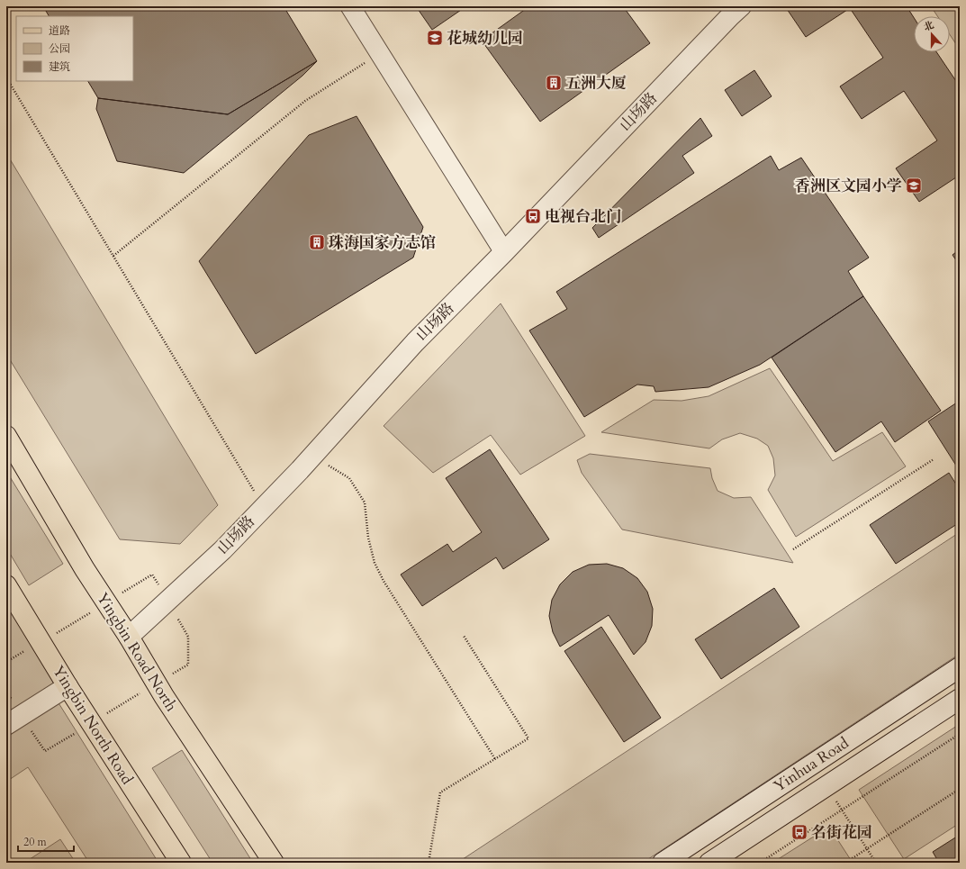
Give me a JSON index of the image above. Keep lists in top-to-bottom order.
{
  "streets": {
    "main road": ["Yingbin Road North", "Yingbin North Road"],
    "street": ["山场路", "Yinhua Road"]
  },
  "crossings": [
    ["山场路", "Yingbin Road North"]
  ],
  "places": {
    "school or university": ["花城幼儿园", "香洲区文园小学"],
    "building": ["五洲大厦", "珠海国家方志馆"],
    "bus stop": ["电视台北门", "名街花园"]
  },
  "legend": ["道路", "公园", "建筑"],
  "scale_bar": "20 m",
  "north": "top"
}
